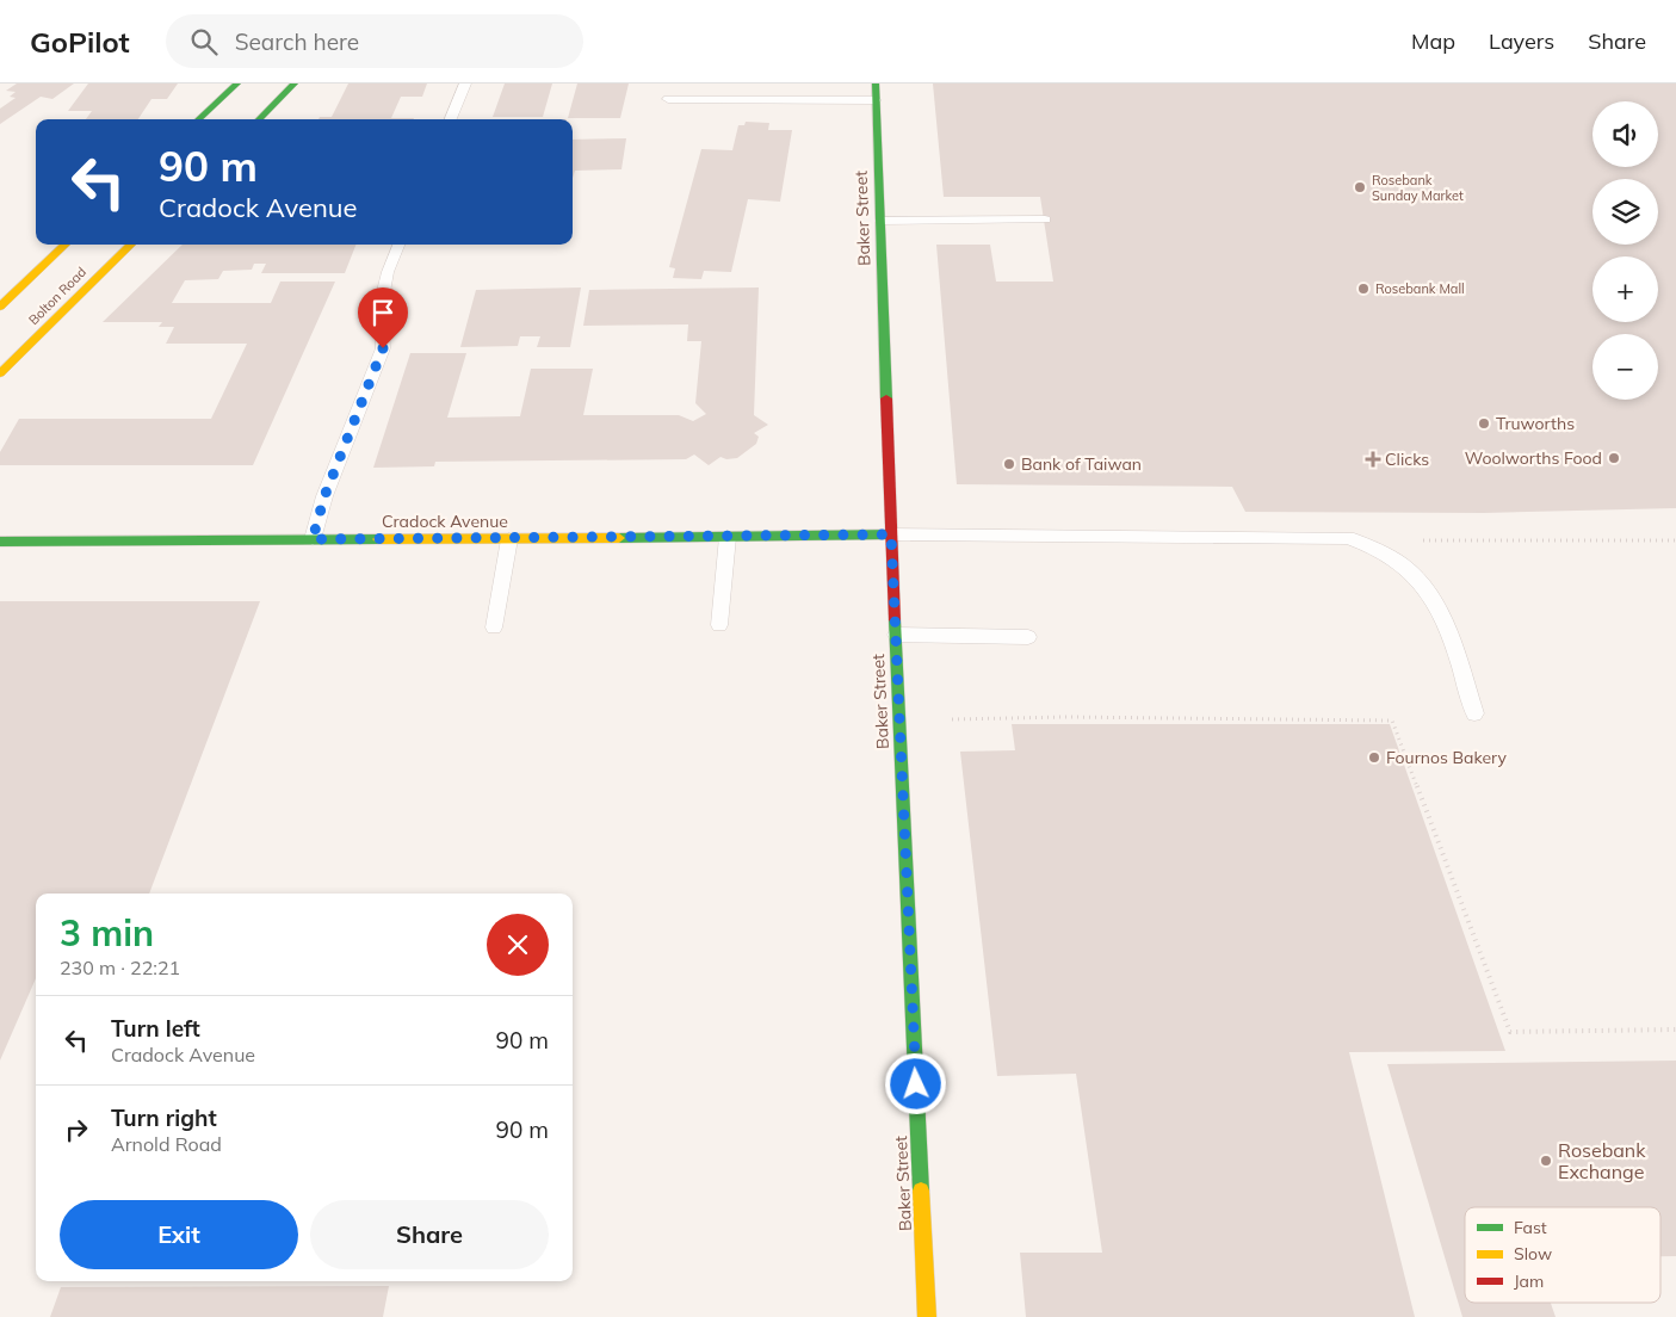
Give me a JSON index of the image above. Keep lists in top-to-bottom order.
{
  "streets": {
    "street": ["Baker Street", "Bolton Road", "Cradock Avenue"]
  },
  "crossings": [
    ["Baker Street", "Cradock Avenue"]
  ],
  "places": {
    "other": [
      "Rosebank Sunday Market",
      "Rosebank Mall",
      "Truworths",
      "Woolworths Food",
      "Bank of Taiwan",
      "Fournos Bakery",
      "Rosebank Exchange"
    ],
    "health": ["Clicks"]
  },
  "legend": ["Fast", "Slow", "Jam"],
  "page": {
    "header": "GoPilot",
    "search": "Search here",
    "nav": ["Map", "Layers", "Share"],
    "map_buttons": ["+", "−"],
    "turn": ["90 m", "Cradock Avenue"],
    "heading": ["3 min", "230 m · 22:21"],
    "list": [
      {
        "name": "Turn left",
        "note": "Cradock Avenue",
        "value": "90 m"
      },
      {
        "name": "Turn right",
        "note": "Arnold Road",
        "value": "90 m"
      }
    ],
    "buttons": ["Exit", "Share"]
  }
}
